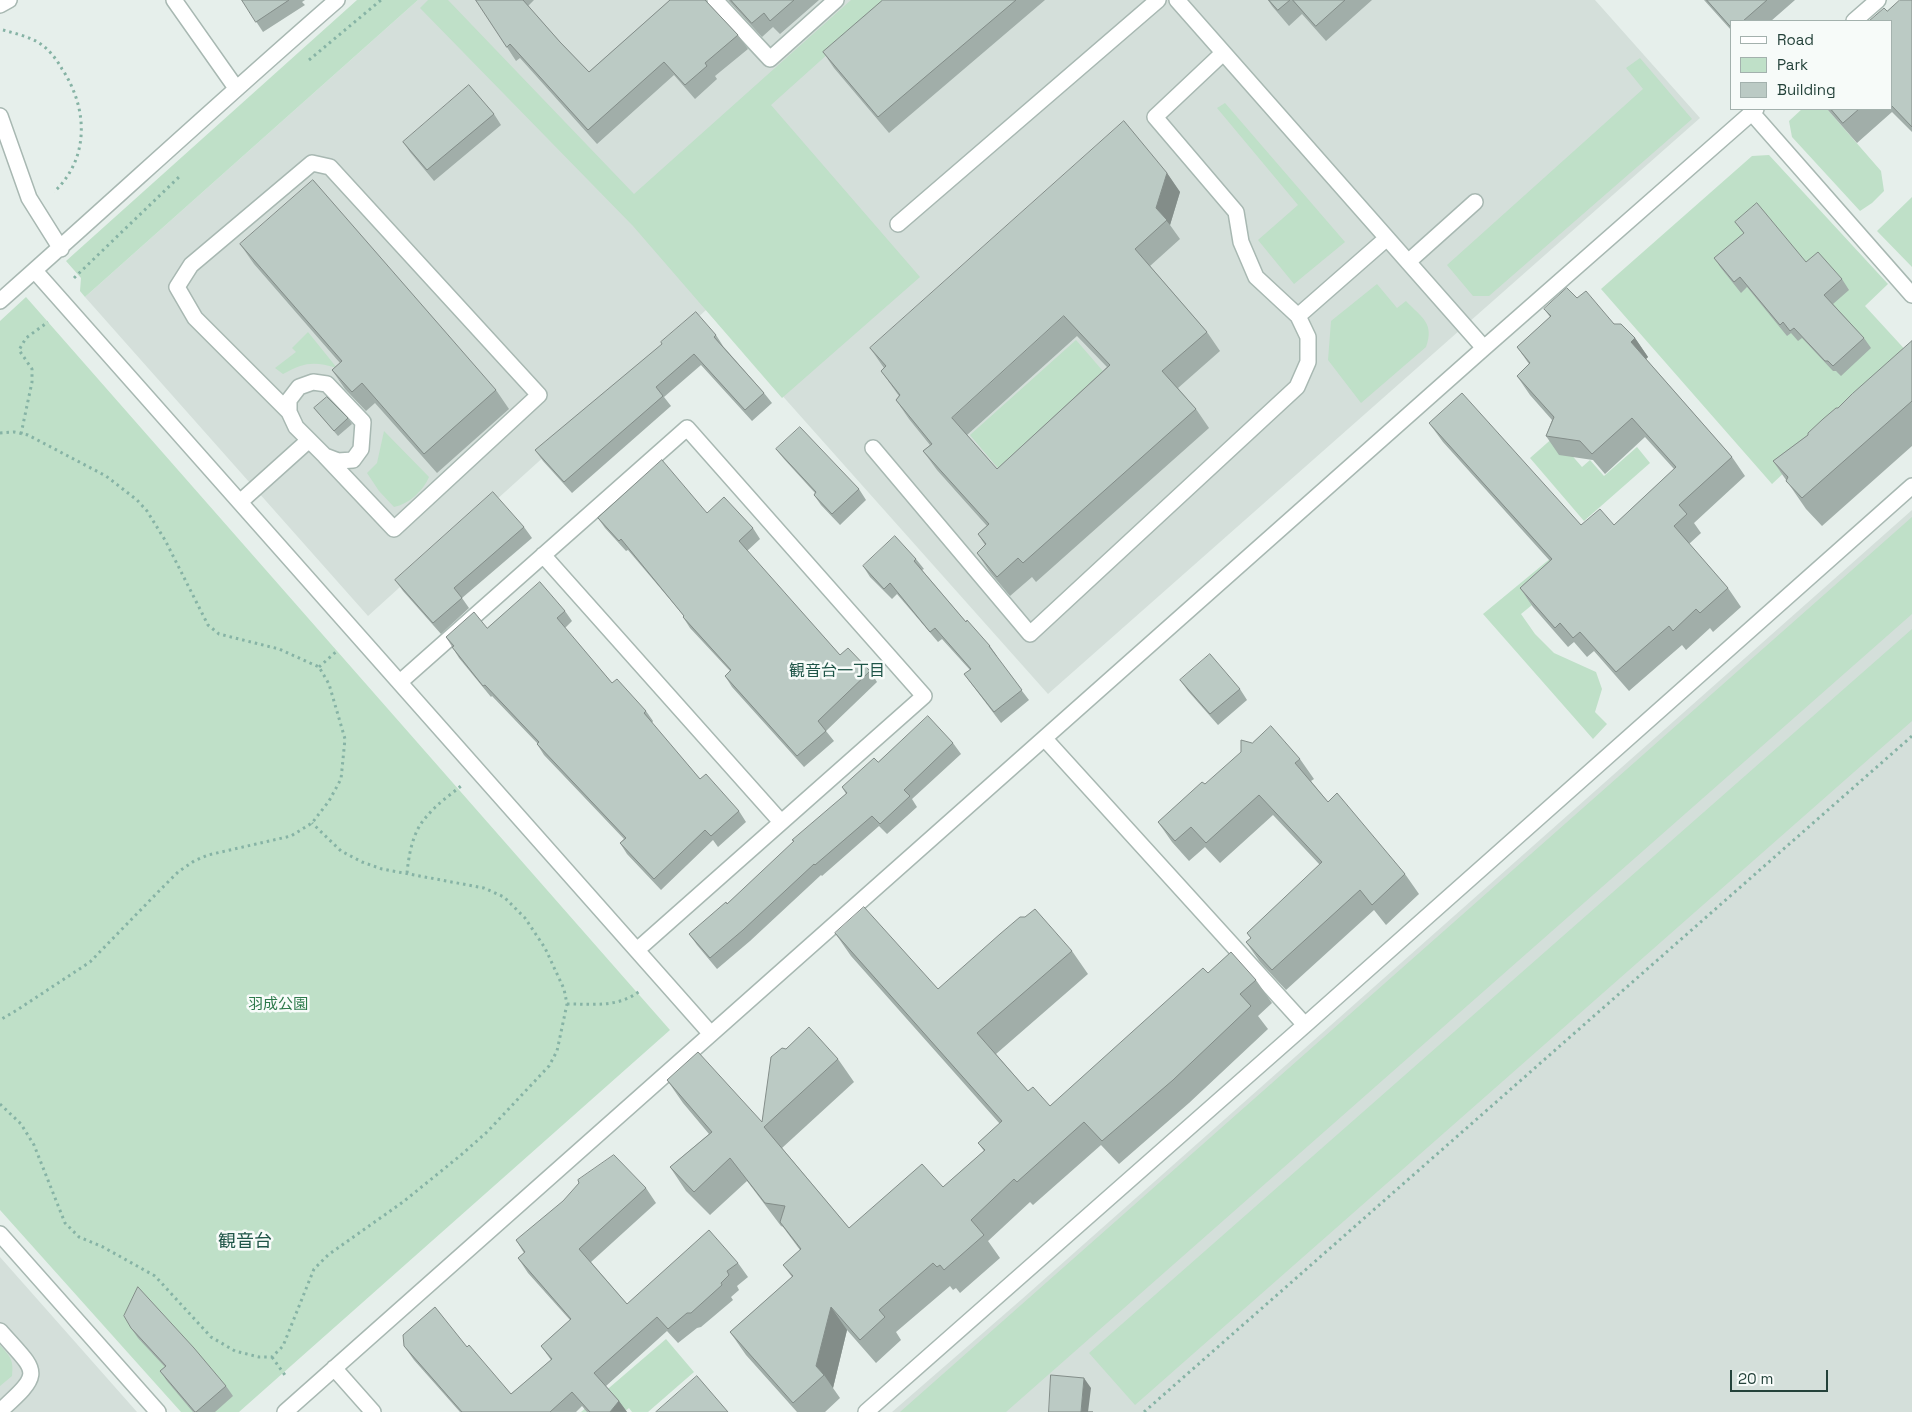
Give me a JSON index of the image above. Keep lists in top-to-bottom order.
{
  "districts": ["観音台一丁目", "観音台"],
  "parks": ["羽成公園"],
  "legend": ["Road", "Park", "Building"],
  "scale_bar": "20 m"
}
